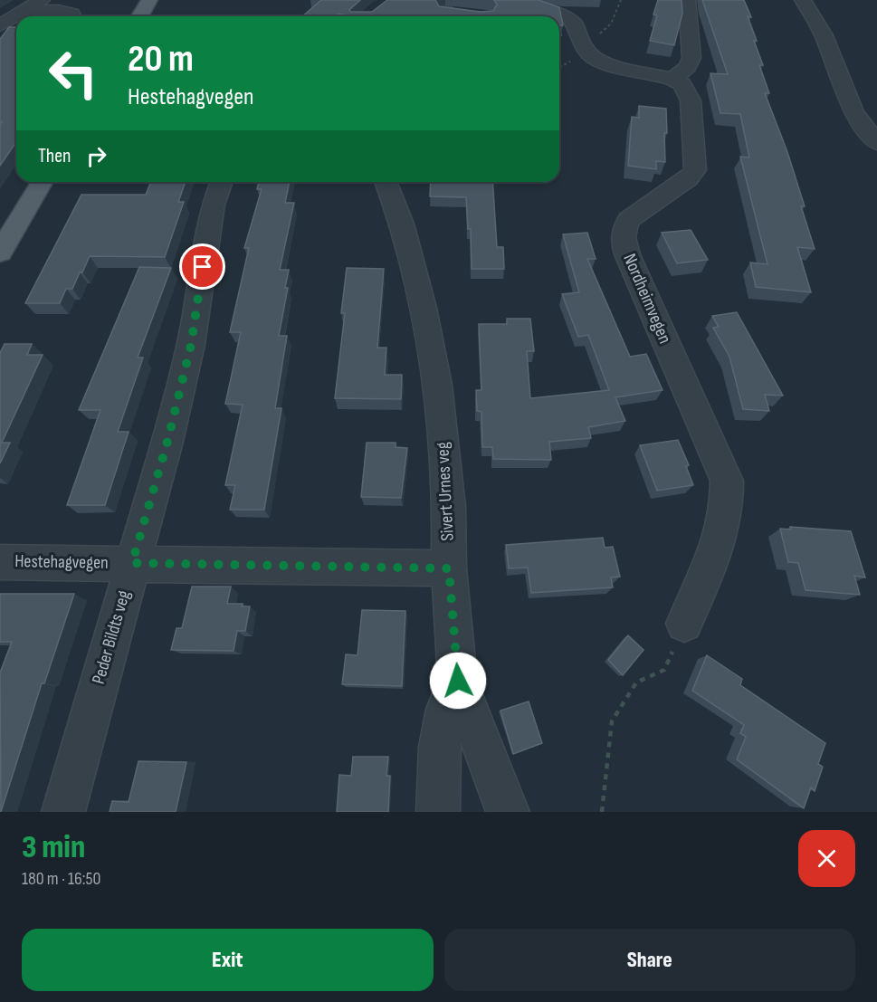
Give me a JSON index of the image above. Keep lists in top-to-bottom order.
{
  "streets": {
    "street": [
      "Nordheimvegen",
      "Sivert Urnes veg",
      "Hestehagvegen",
      "Peder Bildts veg"
    ]
  },
  "crossings": [
    ["Sivert Urnes veg", "Hestehagvegen"],
    ["Hestehagvegen", "Peder Bildts veg"]
  ],
  "page": {
    "turn": ["20 m", "Hestehagvegen"],
    "then": "Then",
    "heading": ["3 min", "180 m · 16:50"],
    "buttons": ["Exit", "Share"]
  }
}
